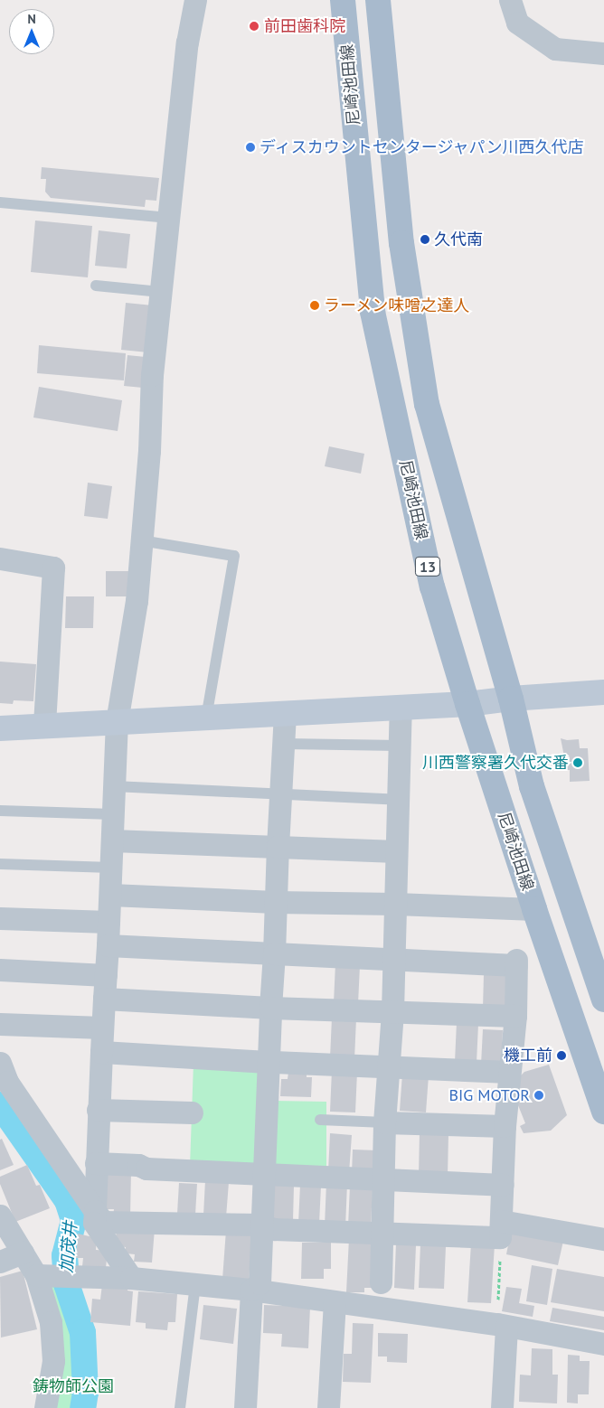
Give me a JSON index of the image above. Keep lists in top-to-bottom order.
{
  "streets": {
    "main road": ["尼崎池田線", "13"]
  },
  "water": ["加茂井"],
  "parks": ["鋳物師公園"],
  "places": [
    "前田歯科院",
    "ディスカウントセンタージャパン川西久代店",
    "久代南",
    "ラーメン味噌之達人",
    "川西警察署久代交番",
    "機工前",
    "BIG MOTOR"
  ],
  "north": "top"
}
